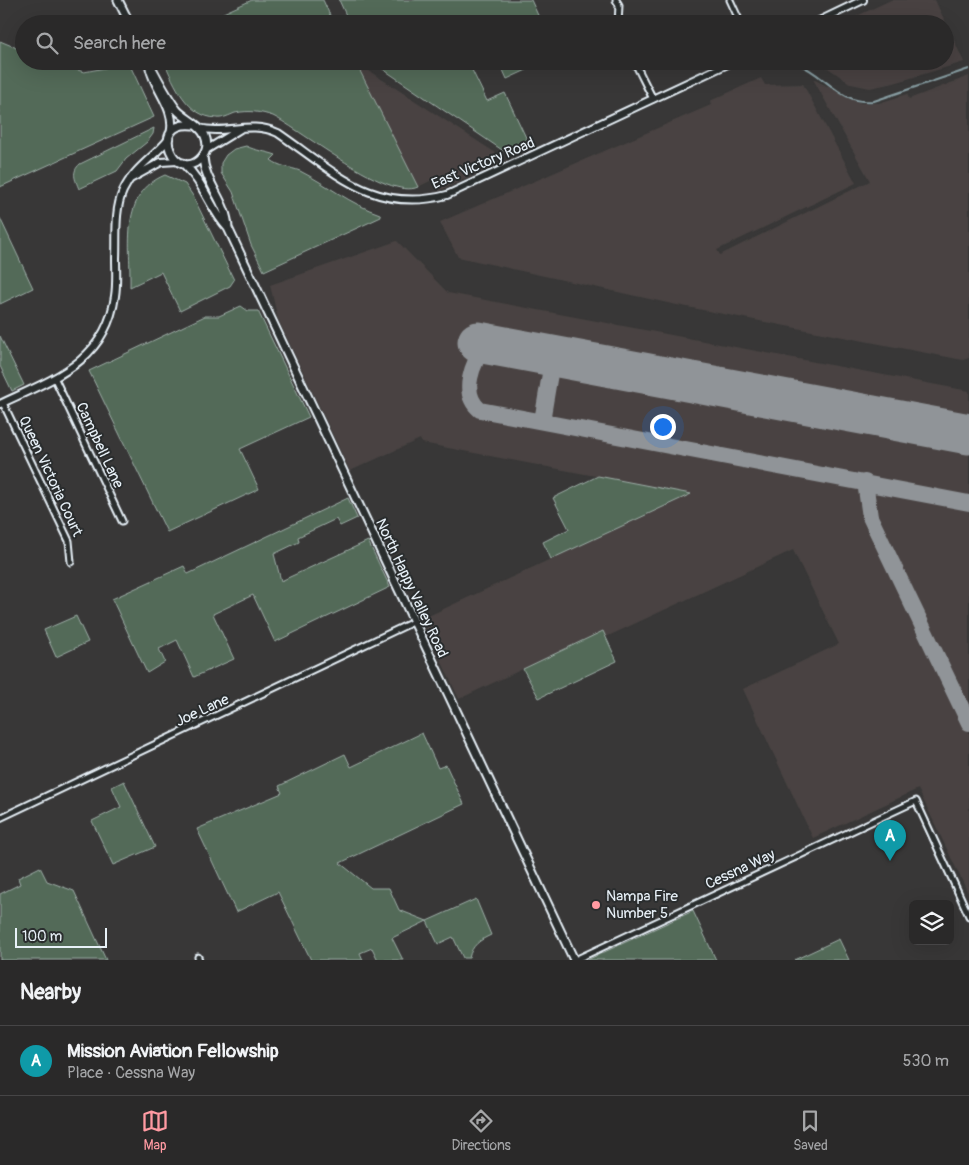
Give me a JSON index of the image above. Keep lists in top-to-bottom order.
{
  "streets": {
    "main road": ["North Happy Valley Road"],
    "street": [
      "East Victory Road",
      "Campbell Lane",
      "Queen Victoria Court",
      "Joe Lane",
      "Cessna Way"
    ]
  },
  "crossings": [
    ["East Victory Road", "North Happy Valley Road"],
    ["North Happy Valley Road", "Joe Lane"],
    ["North Happy Valley Road", "Cessna Way"]
  ],
  "places": ["Nampa Fire Number 5"],
  "scale_bar": "100 m",
  "page": {
    "search": "Search here",
    "pins": "A",
    "scale": "100 m",
    "heading": "Nearby",
    "list": [
      {
        "mark": "A",
        "name": "Mission Aviation Fellowship",
        "note": "Place · Cessna Way",
        "value": "530 m"
      }
    ],
    "nav": ["Map", "Directions", "Saved"]
  }
}
